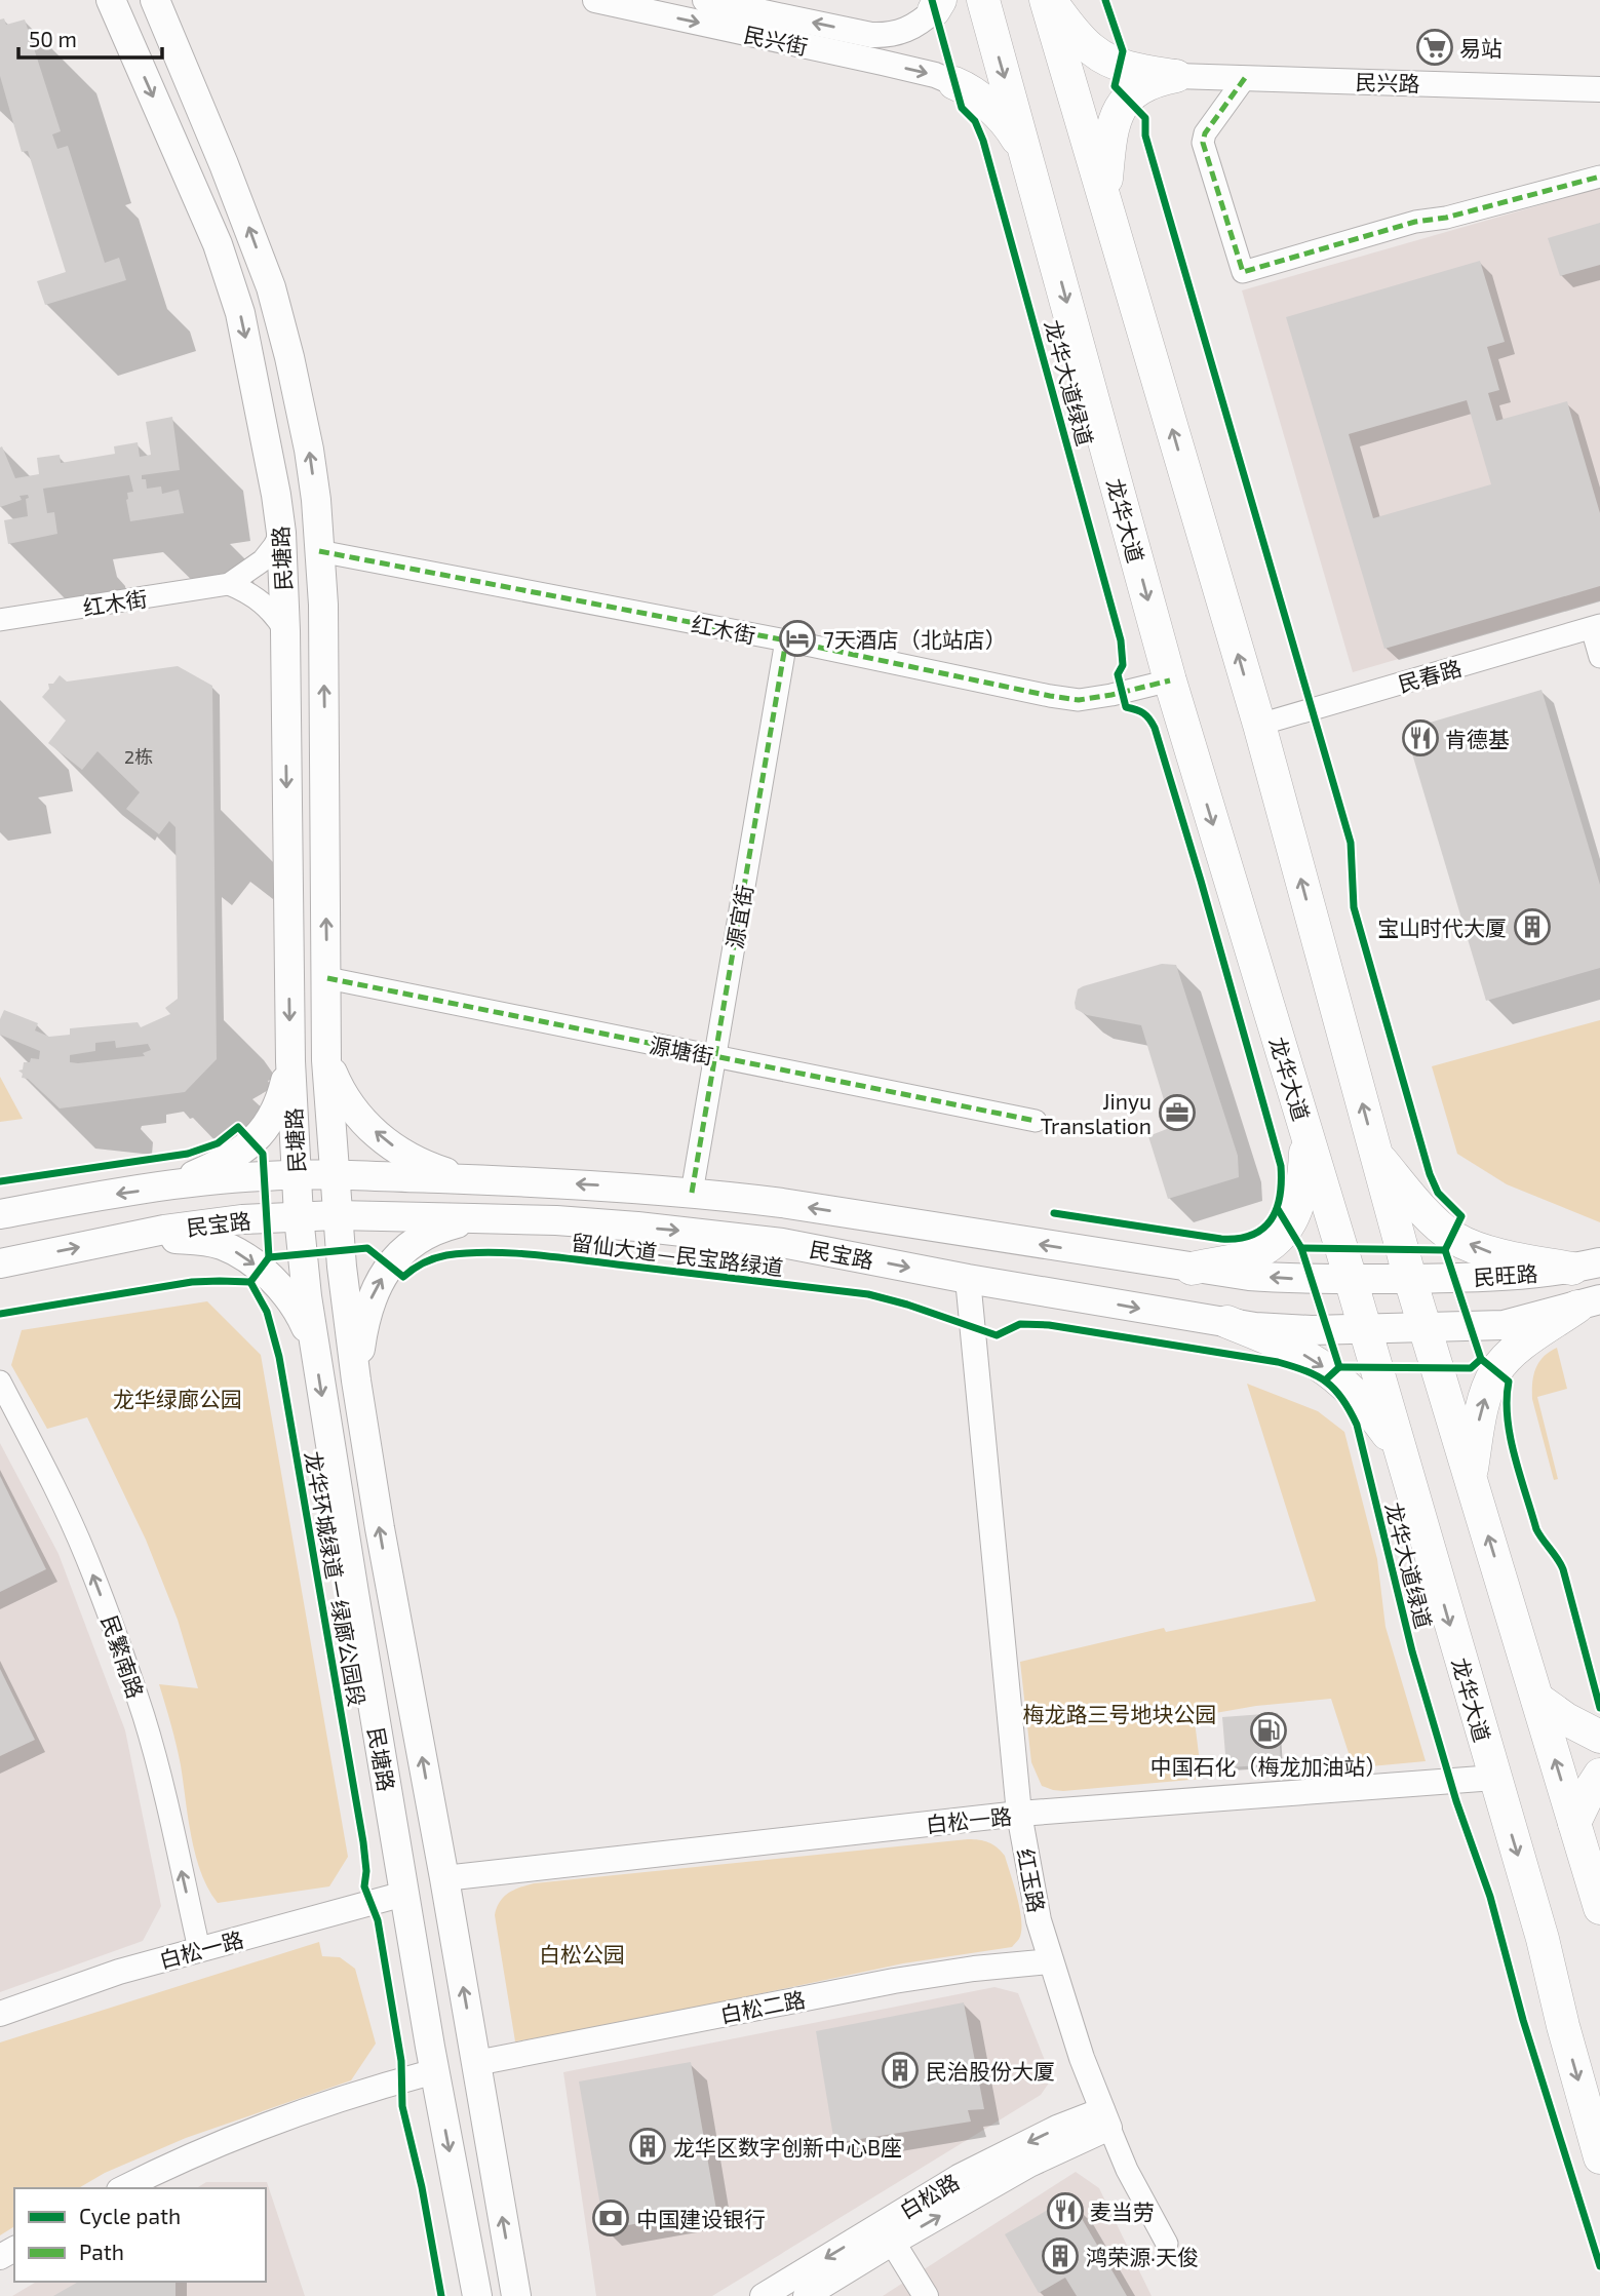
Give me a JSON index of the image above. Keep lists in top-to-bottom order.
{
  "streets": {
    "main road": [
      "龙华大道",
      "民塘路",
      "民宝路",
      "民旺路"
    ],
    "street": [
      "民兴街",
      "民兴路",
      "红木街",
      "民春路",
      "源宜街",
      "源塘街",
      "民繁南路",
      "白松一路",
      "红玉路",
      "白松二路",
      "白松路"
    ],
    "cycle path": ["龙华大道绿道", "留仙大道—民宝路绿道", "龙华环城绿道－绿廊公园段"]
  },
  "crossings": [
    ["龙华大道", "红木街"],
    ["龙华大道", "民宝路"],
    ["龙华大道", "白松一路"],
    ["民塘路", "红木街"],
    ["民塘路", "源塘街"],
    ["民塘路", "民宝路"],
    ["民塘路", "白松一路"],
    ["民塘路", "白松二路"],
    ["红木街", "源宜街"],
    ["源宜街", "源塘街"],
    ["源宜街", "民宝路"],
    ["民宝路", "民旺路"],
    ["民宝路", "红玉路"],
    ["民繁南路", "白松一路"],
    ["白松一路", "红玉路"],
    ["红玉路", "白松二路"],
    ["红玉路", "白松路"]
  ],
  "one_way": ["民繁南路"],
  "parks": ["龙华绿廊公园", "梅龙路三号地块公园", "白松公园"],
  "places": {
    "supermarket": ["易站"],
    "hotel": ["7天酒店（北站店）"],
    "restaurant": ["肯德基", "麦当劳"],
    "building": [
      "宝山时代大厦",
      "民治股份大厦",
      "龙华区数字创新中心B座",
      "鸿荣源·天俊"
    ],
    "office": ["Jinyu Translation"],
    "fuel station": ["中国石化（梅龙加油站）"],
    "bank": ["中国建设银行"]
  },
  "house_numbers": ["2栋"],
  "legend": ["Cycle path", "Path"],
  "scale_bar": "50 m"
}
